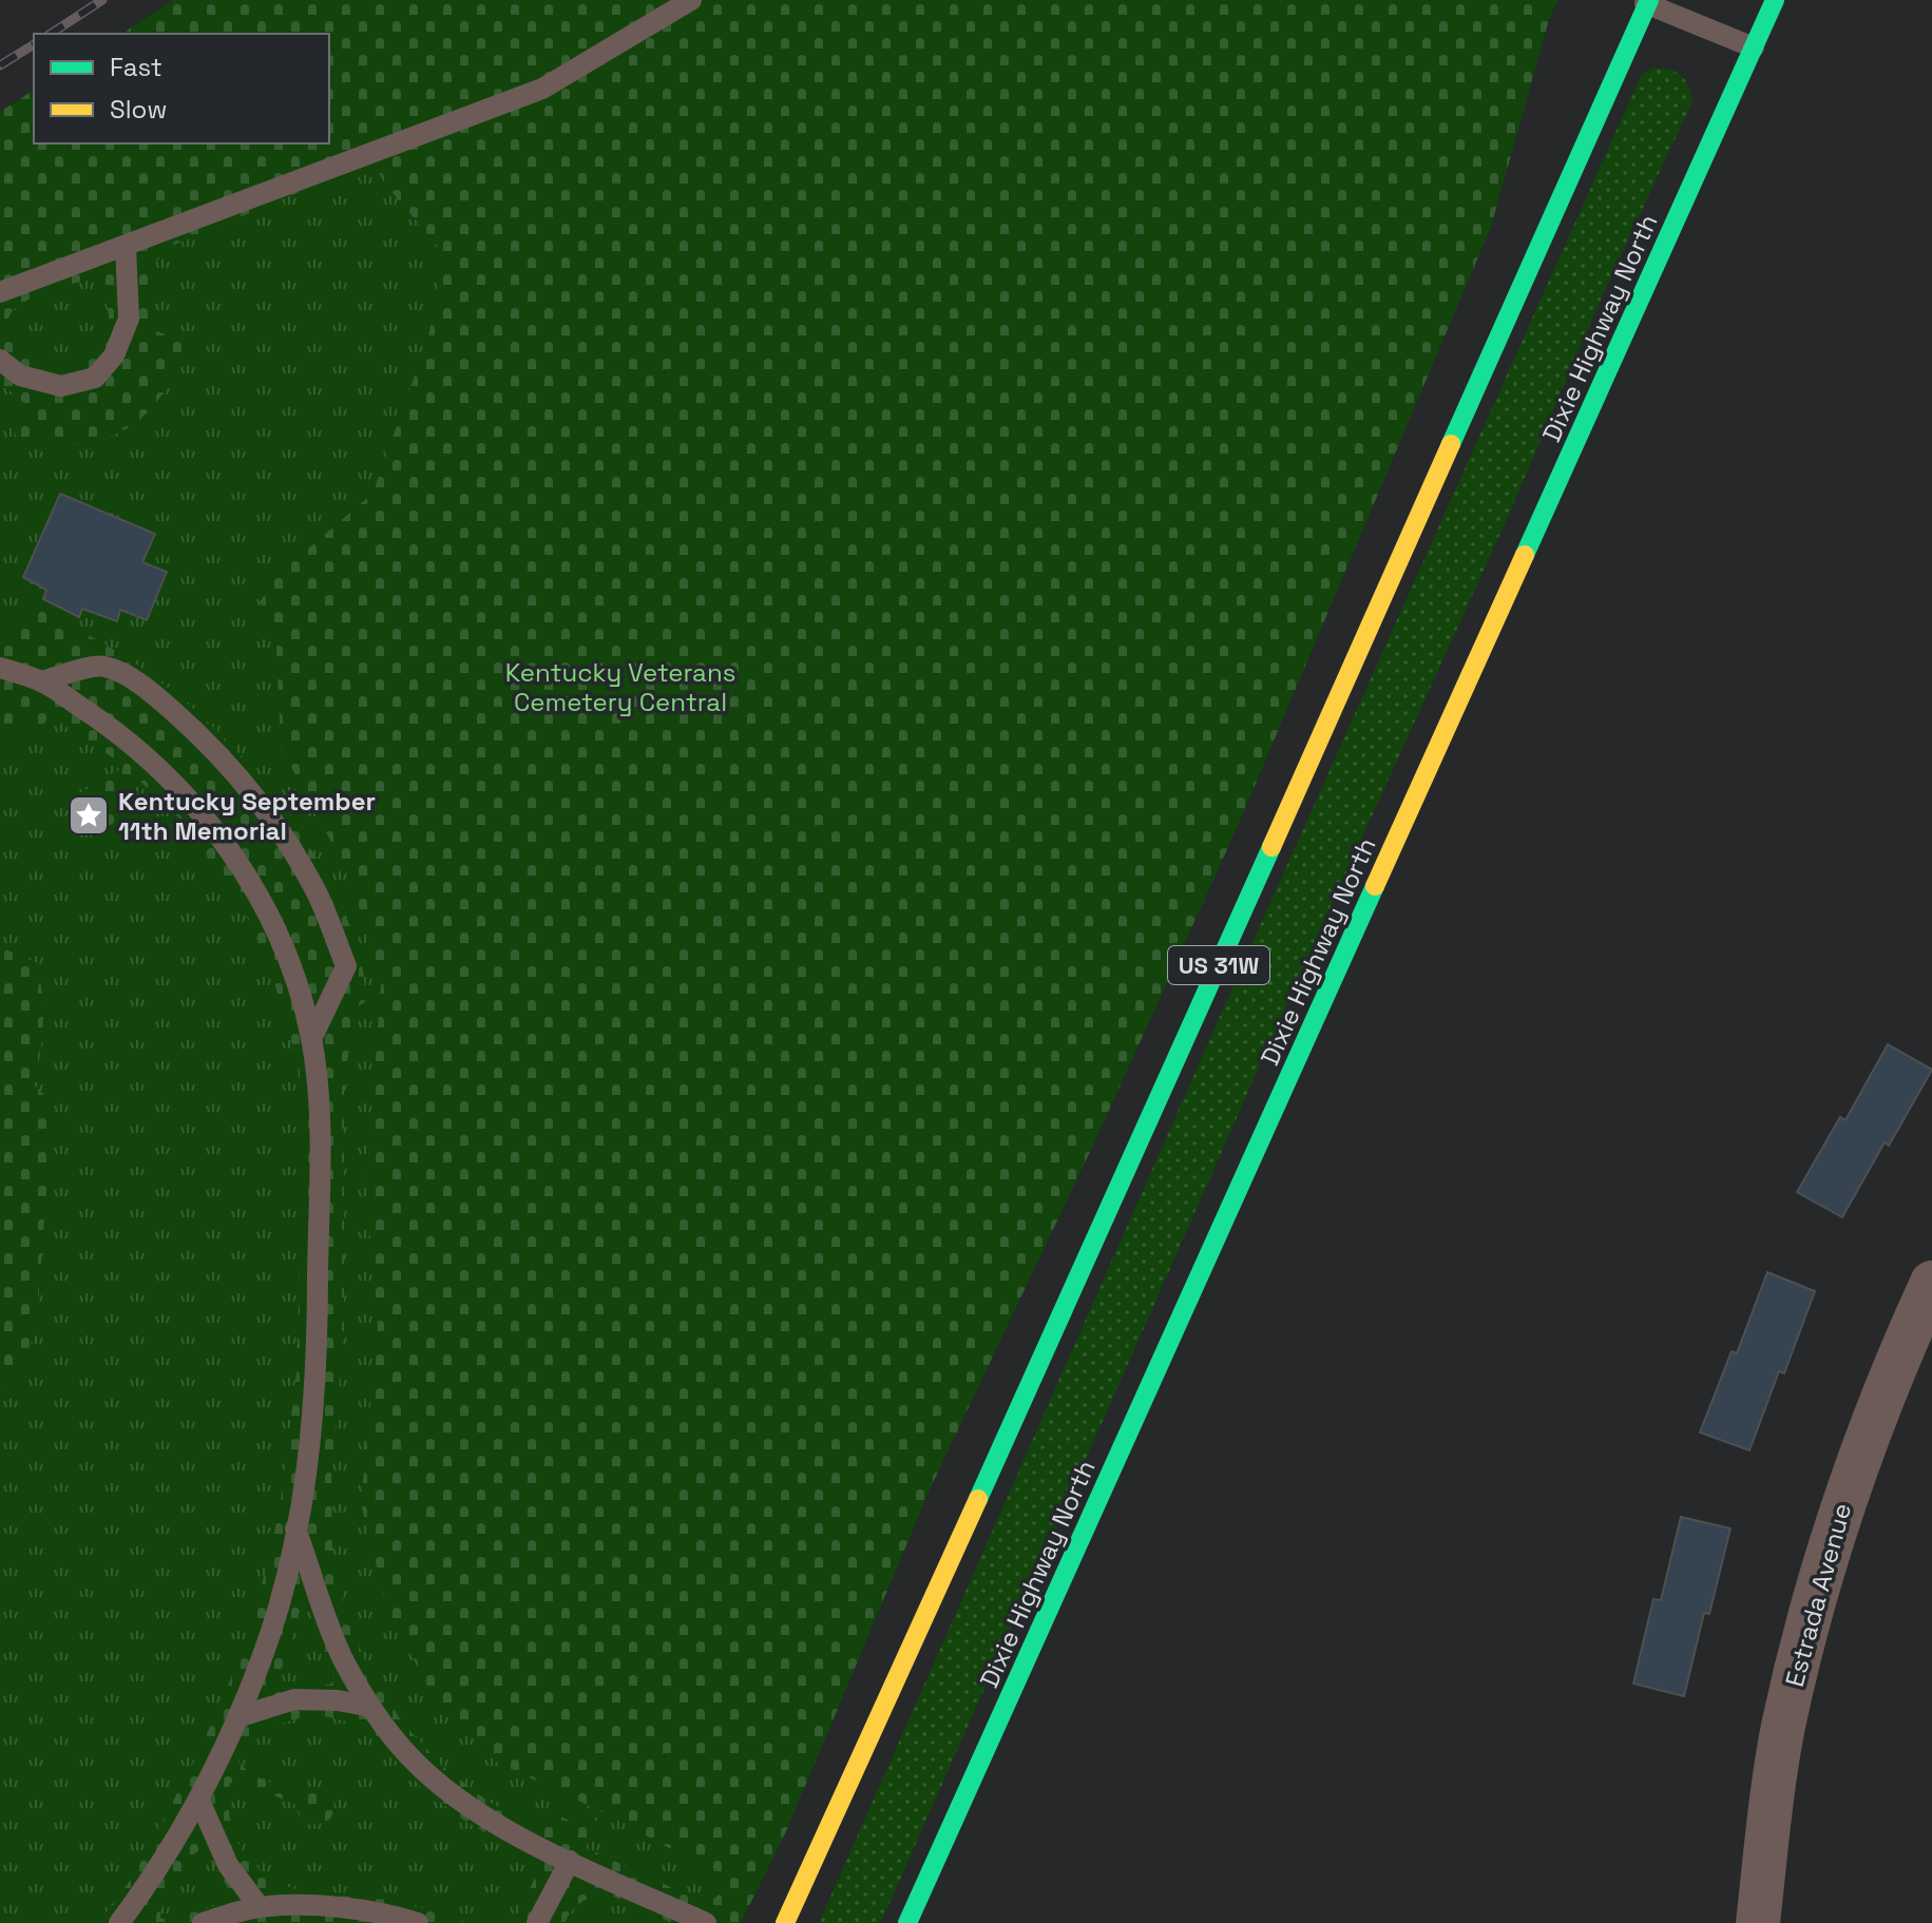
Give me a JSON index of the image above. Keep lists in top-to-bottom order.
{
  "streets": {
    "highway": ["Dixie Highway North", "US 31W"],
    "street": ["Estrada Avenue"]
  },
  "parks": ["Kentucky Veterans Cemetery Central"],
  "places": {
    "place": ["Kentucky September 11th Memorial"]
  },
  "legend": ["Fast", "Slow"]
}
